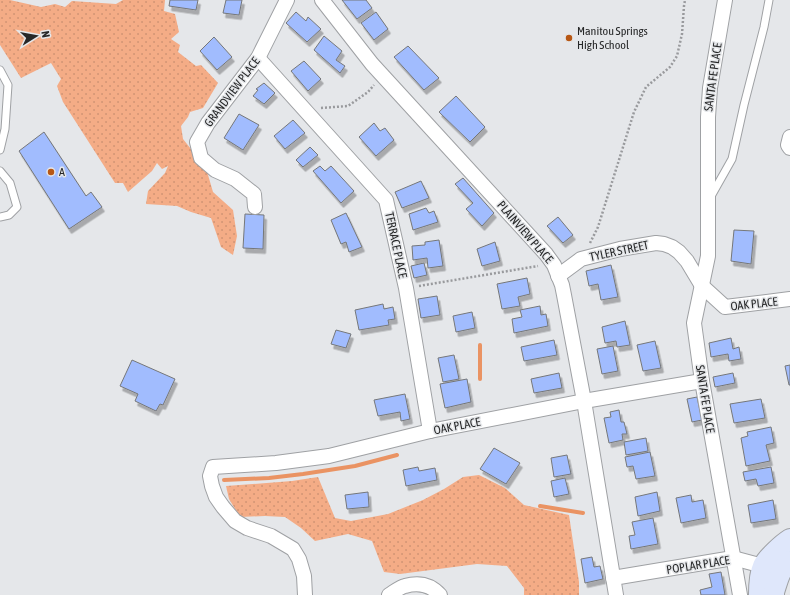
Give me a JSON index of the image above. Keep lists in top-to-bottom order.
{
  "streets": {
    "street": [
      "SANTA FE PLACE",
      "GRANDVIEW PLACE",
      "PLAINVIEW PLACE",
      "TERRACE PLACE",
      "TYLER STREET",
      "OAK PLACE",
      "POPLAR PLACE"
    ]
  },
  "crossings": [
    ["SANTA FE PLACE", "TYLER STREET"],
    ["SANTA FE PLACE", "OAK PLACE"],
    ["SANTA FE PLACE", "POPLAR PLACE"],
    ["GRANDVIEW PLACE", "TERRACE PLACE"],
    ["PLAINVIEW PLACE", "TYLER STREET"],
    ["PLAINVIEW PLACE", "OAK PLACE"],
    ["PLAINVIEW PLACE", "POPLAR PLACE"],
    ["TERRACE PLACE", "OAK PLACE"],
    ["TYLER STREET", "OAK PLACE"]
  ],
  "places": ["Manitou Springs High School", "A"],
  "north": "right"
}
